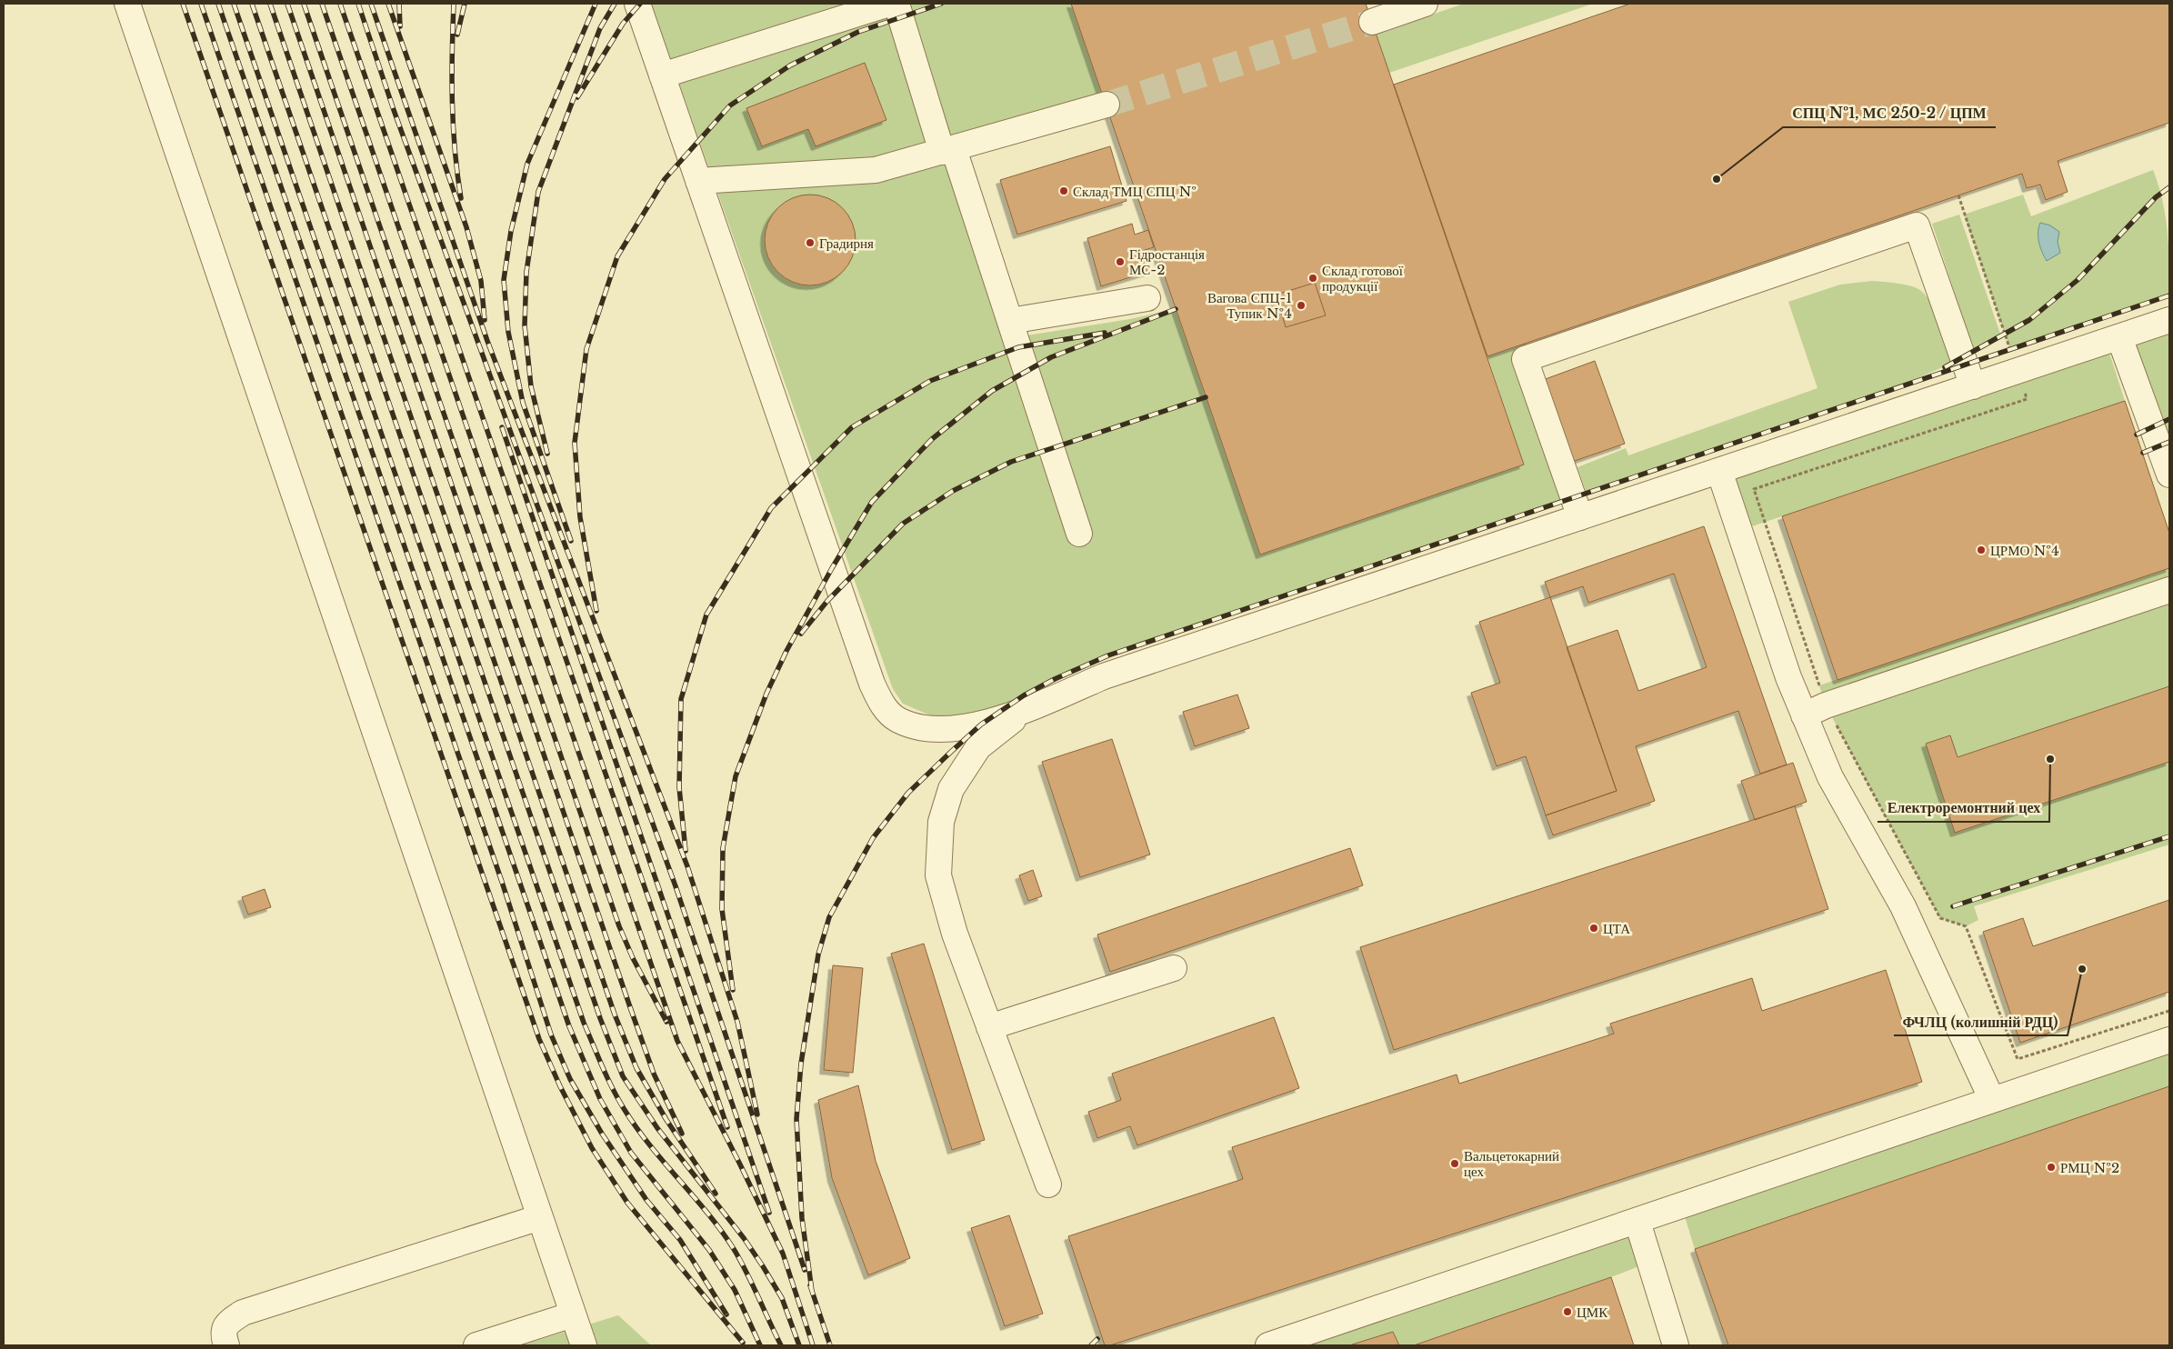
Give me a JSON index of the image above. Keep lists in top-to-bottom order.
{
  "places": [
    "СПЦ №1, МС 250-2 / ЦПМ",
    "Склад ТМЦ СПЦ №",
    "Градирня",
    "Гідростанція МС-2",
    "Склад готової продукції",
    "Вагова СПЦ-1 Тупик №4",
    "ЦРМО №4",
    "Електроремонтний цех",
    "ЦТА",
    "ФЧЛЦ (колишній РДЦ)",
    "Вальцетокарний цех",
    "РМЦ №2",
    "ЦМК"
  ]
}
